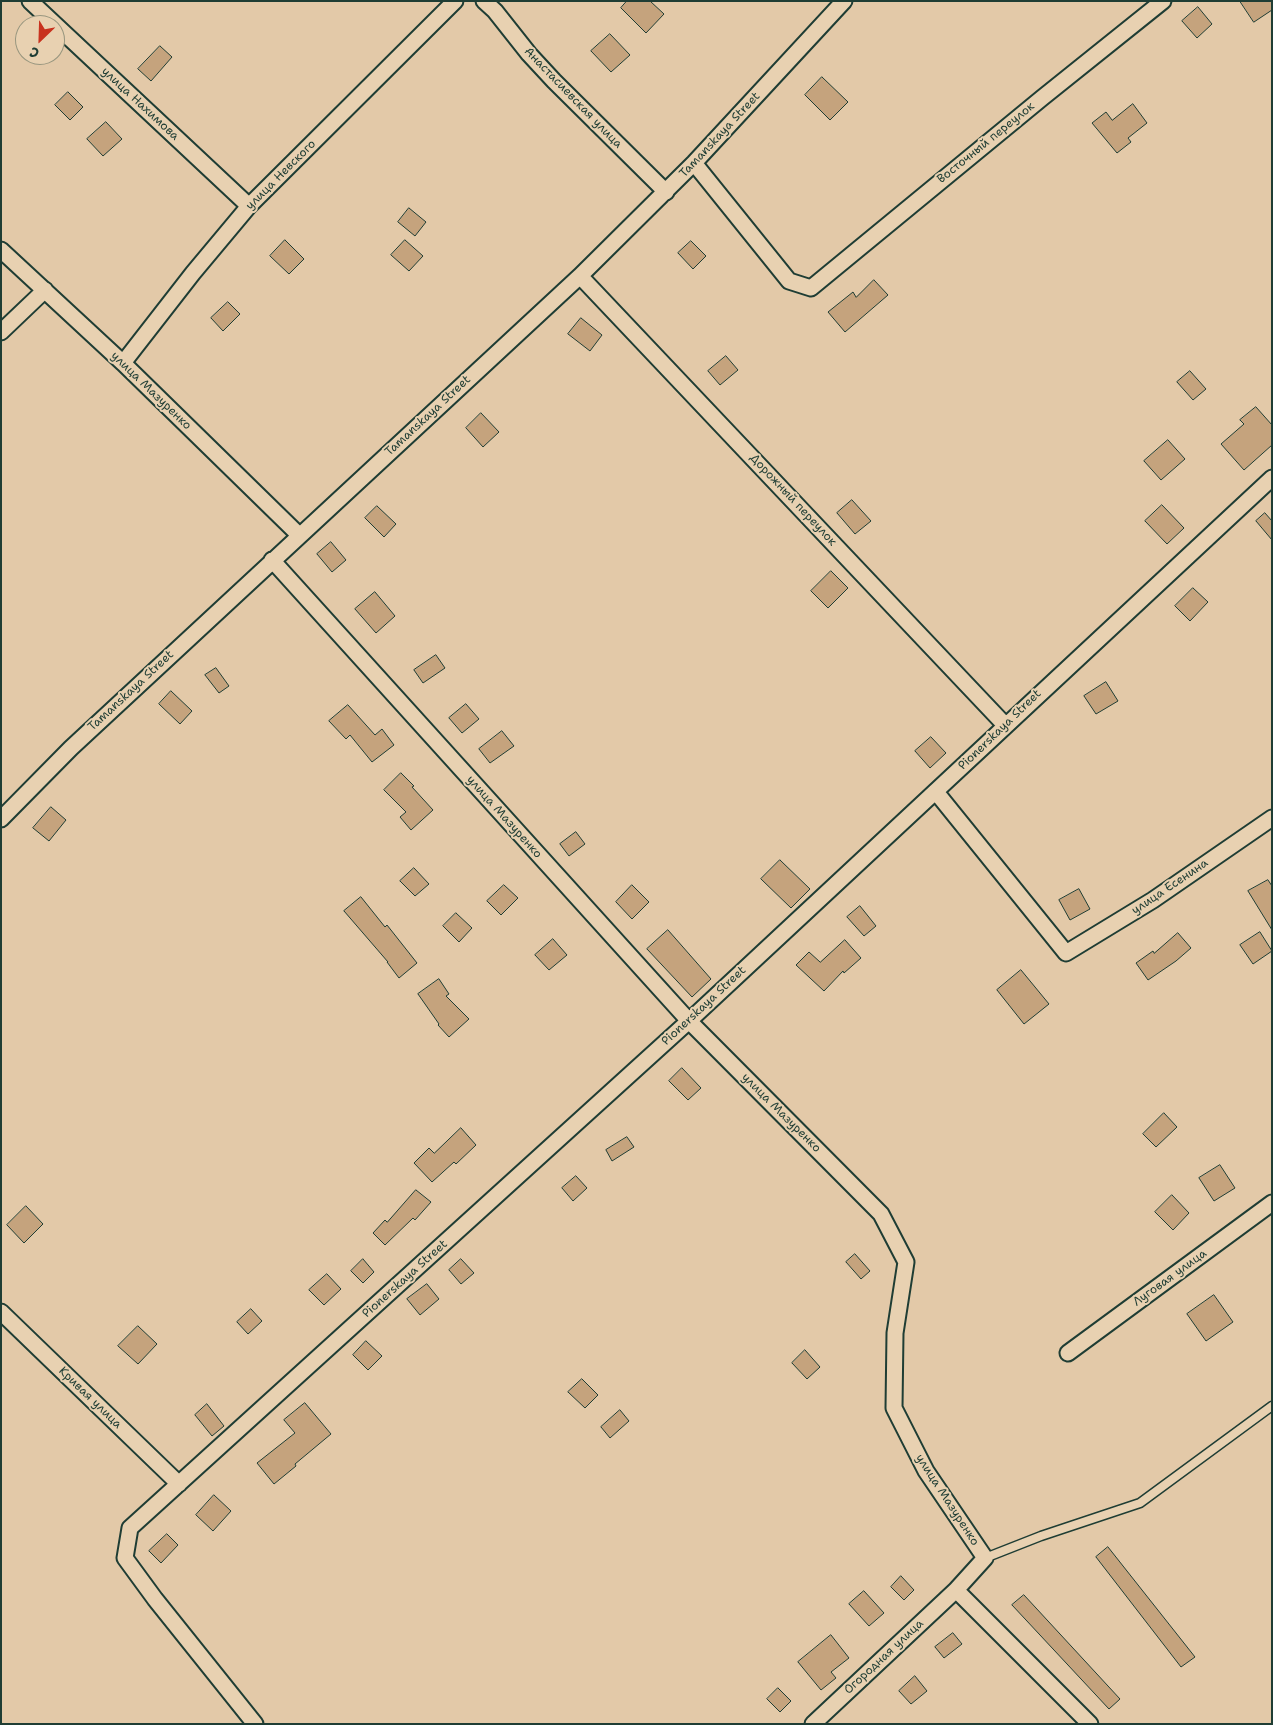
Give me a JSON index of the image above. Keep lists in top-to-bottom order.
{
  "streets": {
    "street": [
      "Анастасиевская улица",
      "улица Нахимова",
      "Tamanskaya Street",
      "Восточный переулок",
      "улица Невского",
      "улица Мазуренко",
      "Дорожный переулок",
      "Pionerskaya Street",
      "улица Есенина",
      "Луговая улица",
      "Кривая улица",
      "Огородная улица"
    ]
  },
  "crossings": [
    ["Анастасиевская улица", "Tamanskaya Street"],
    ["улица Нахимова", "улица Невского"],
    ["Tamanskaya Street", "Восточный переулок"],
    ["Tamanskaya Street", "улица Мазуренко"],
    ["Tamanskaya Street", "Дорожный переулок"],
    ["улица Невского", "улица Мазуренко"],
    ["улица Мазуренко", "Pionerskaya Street"],
    ["улица Мазуренко", "Огородная улица"],
    ["Дорожный переулок", "Pionerskaya Street"],
    ["Pionerskaya Street", "улица Есенина"],
    ["Pionerskaya Street", "Кривая улица"]
  ],
  "north": "bottom left"
}
